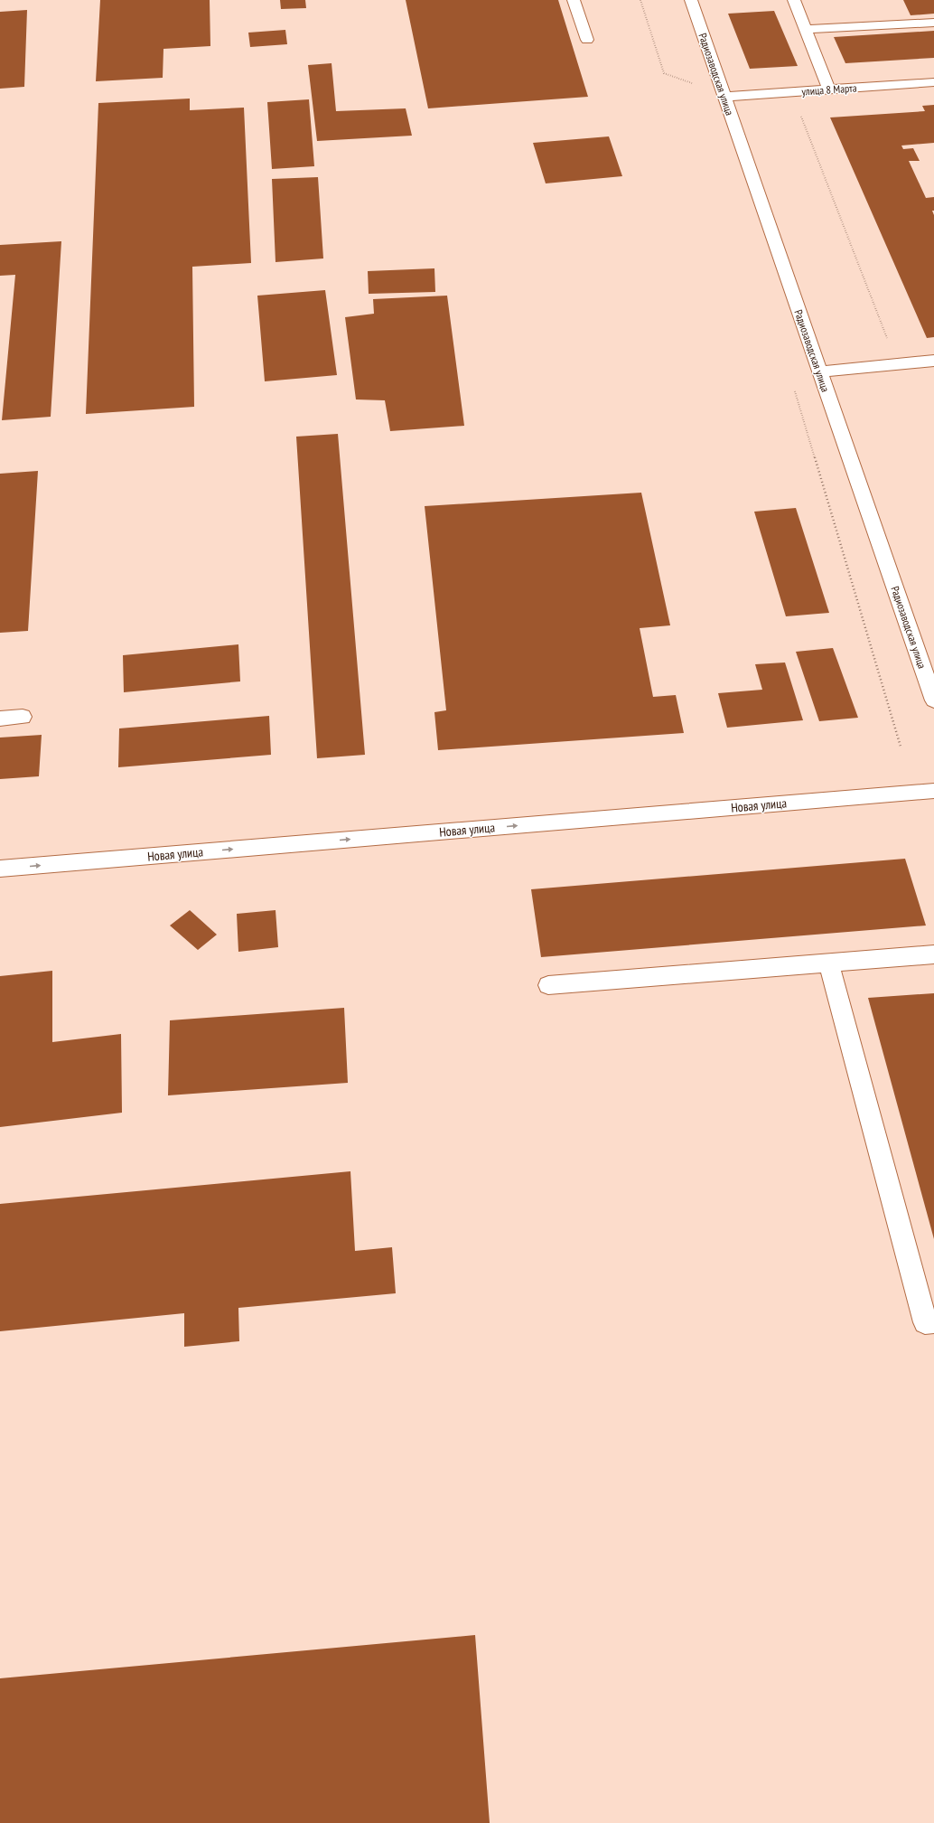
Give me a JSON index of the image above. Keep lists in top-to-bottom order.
{
  "streets": {
    "street": ["Радиозаводская улица", "улица 8 Марта", "Новая улица"]
  },
  "crossings": [
    ["Радиозаводская улица", "улица 8 Марта"]
  ]
}
